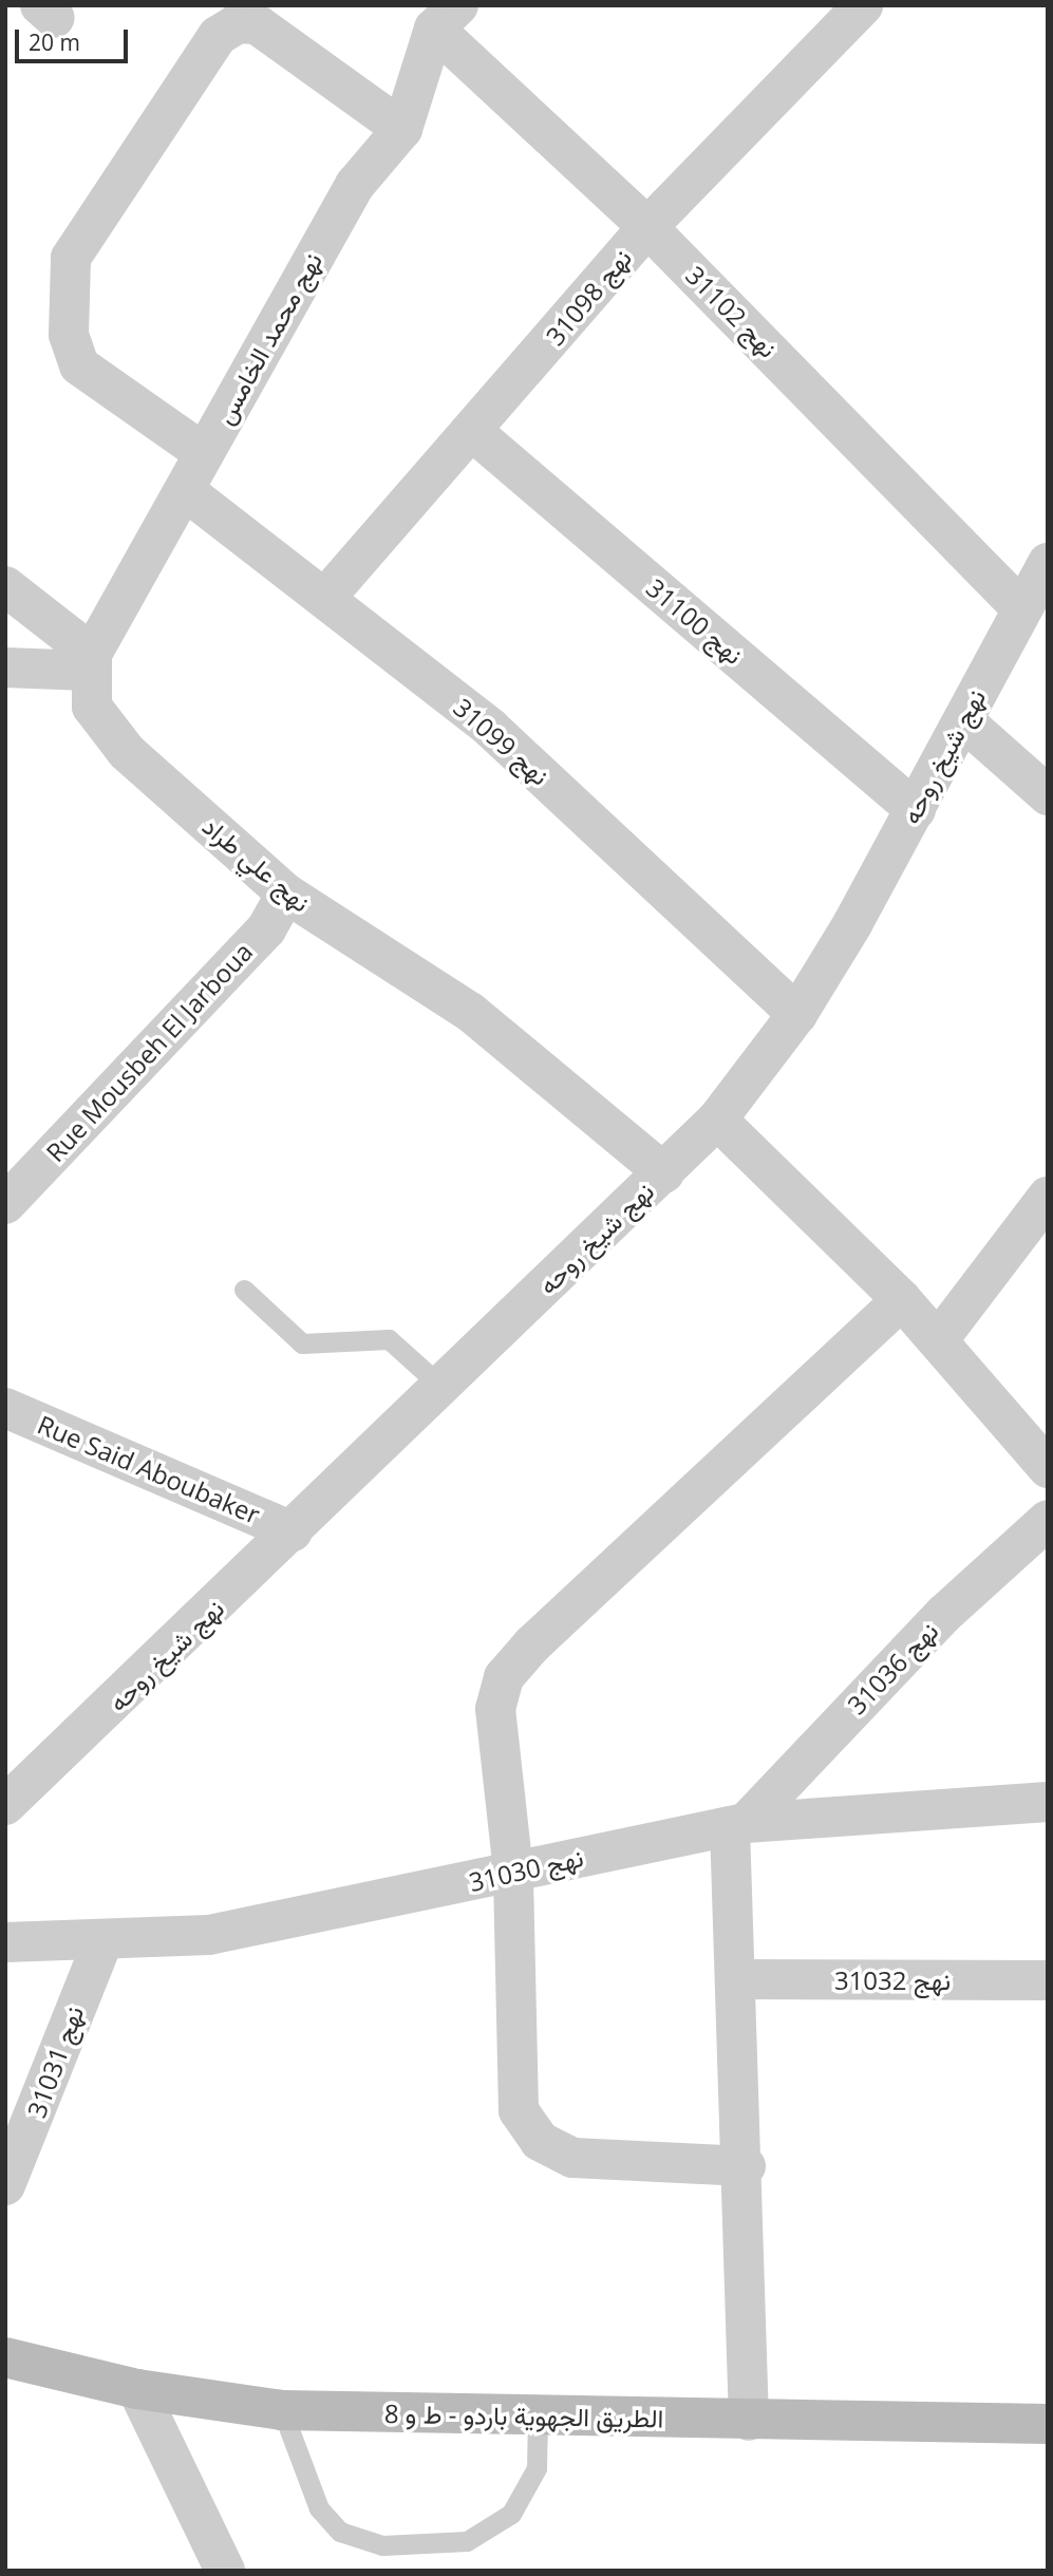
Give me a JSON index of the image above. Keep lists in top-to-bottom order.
{
  "streets": {
    "main road": ["الطريق الجهوية باردو - ط و 8"],
    "street": [
      "نهج 31098",
      "نهج 31102",
      "نهج محمد الخامس",
      "نهج 31100",
      "نهج 31099",
      "نهج شيخ روحه",
      "نهج علي طراد",
      "Rue Mousbeh El Jarboua",
      "Rue Said Aboubaker",
      "نهج 31036",
      "نهج 31030",
      "نهج 31032",
      "نهج 31031"
    ]
  },
  "crossings": [
    ["نهج 31098", "نهج 31102"],
    ["نهج 31098", "نهج 31100"],
    ["نهج 31098", "نهج 31099"],
    ["نهج 31102", "نهج شيخ روحه"],
    ["نهج محمد الخامس", "نهج 31099"],
    ["نهج 31100", "نهج شيخ روحه"],
    ["نهج 31099", "نهج شيخ روحه"],
    ["نهج شيخ روحه", "نهج علي طراد"],
    ["نهج شيخ روحه", "Rue Said Aboubaker"],
    ["نهج علي طراد", "Rue Mousbeh El Jarboua"],
    ["نهج 31036", "نهج 31030"],
    ["نهج 31030", "نهج 31031"]
  ],
  "scale_bar": "20 m"
}
